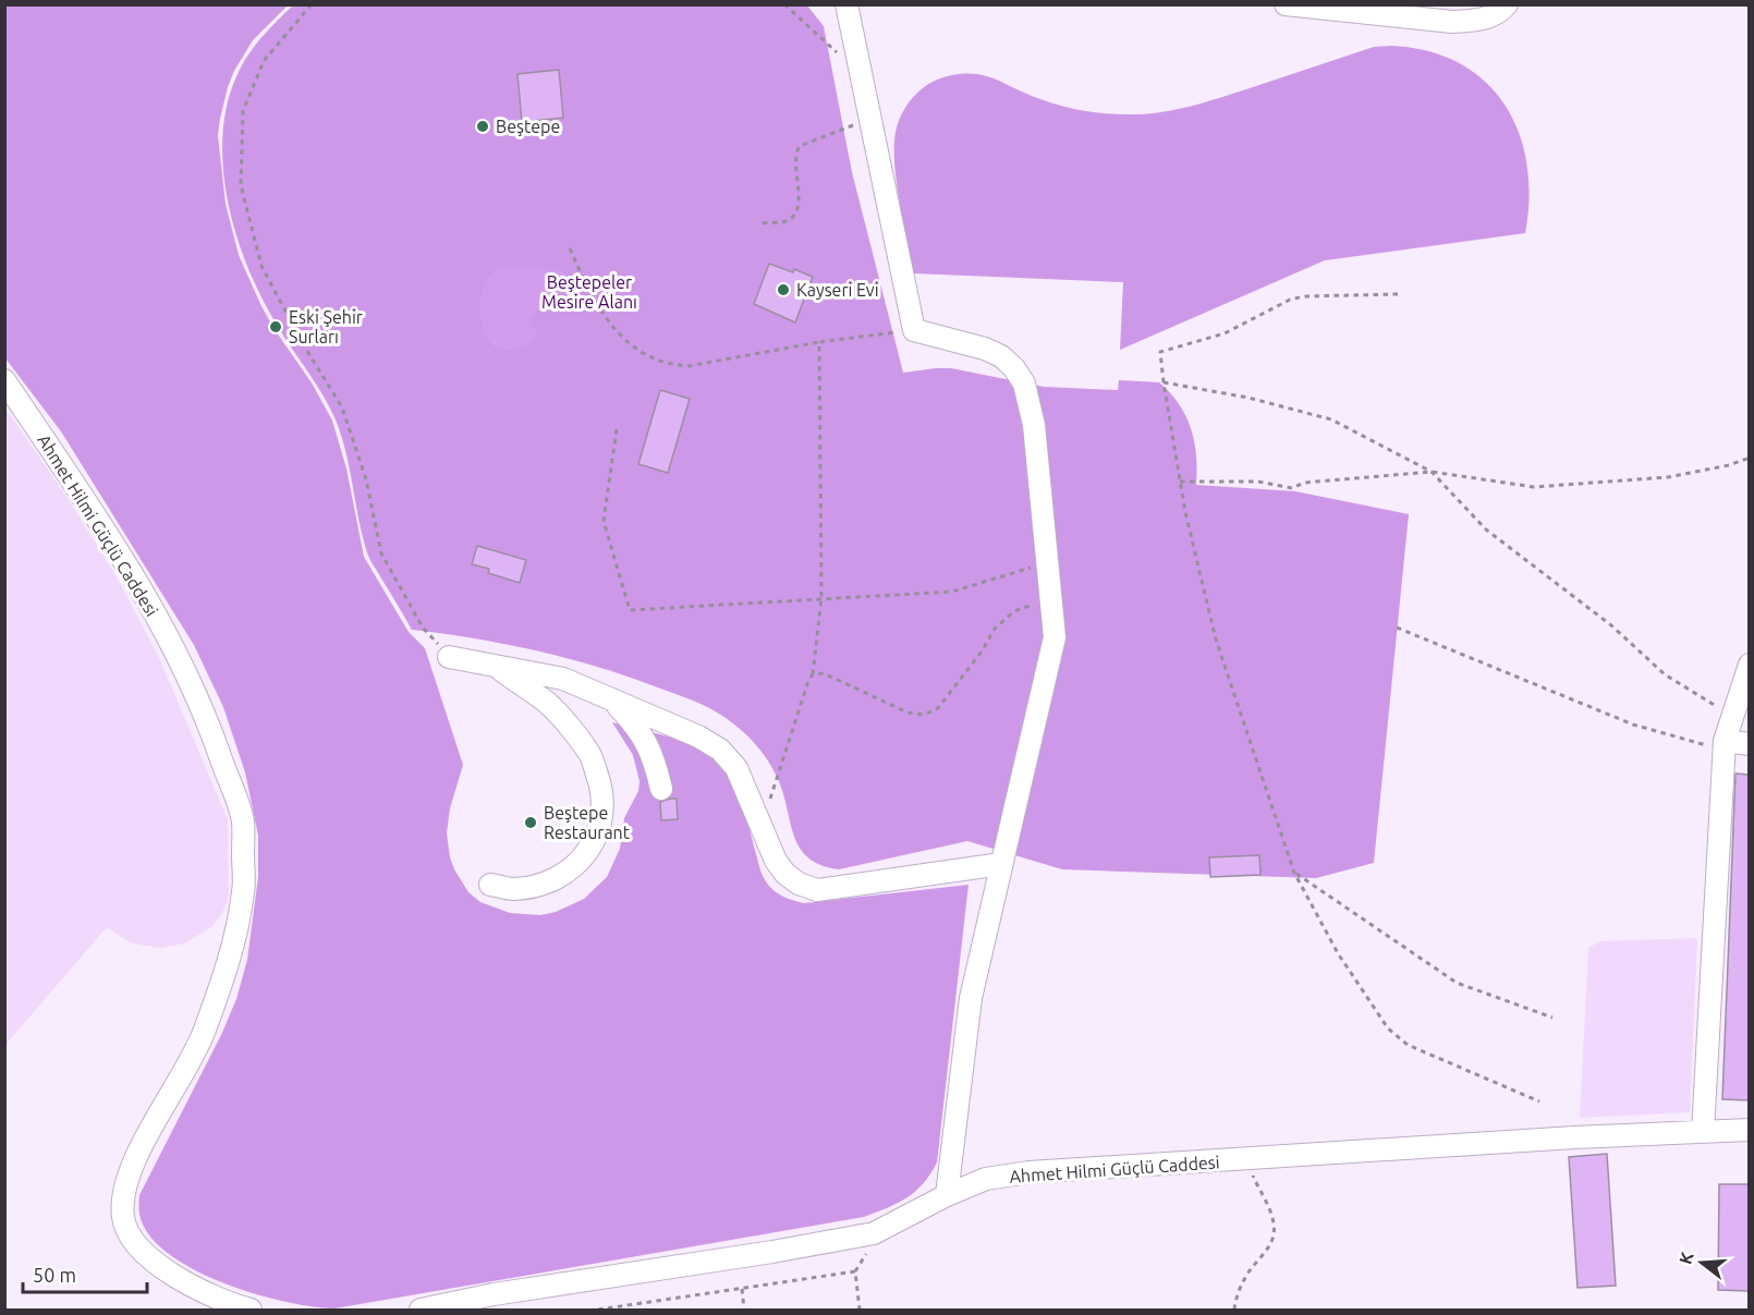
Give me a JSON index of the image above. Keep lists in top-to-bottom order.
{
  "streets": {
    "street": ["Ahmet Hilmi Güçlü Caddesi"]
  },
  "parks": ["Beştepeler Mesire Alanı"],
  "places": [
    "Beştepe",
    "Kayseri Evi",
    "Eski Şehir Surları",
    "Beştepe Restaurant"
  ],
  "scale_bar": "50 m",
  "north": "left"
}
